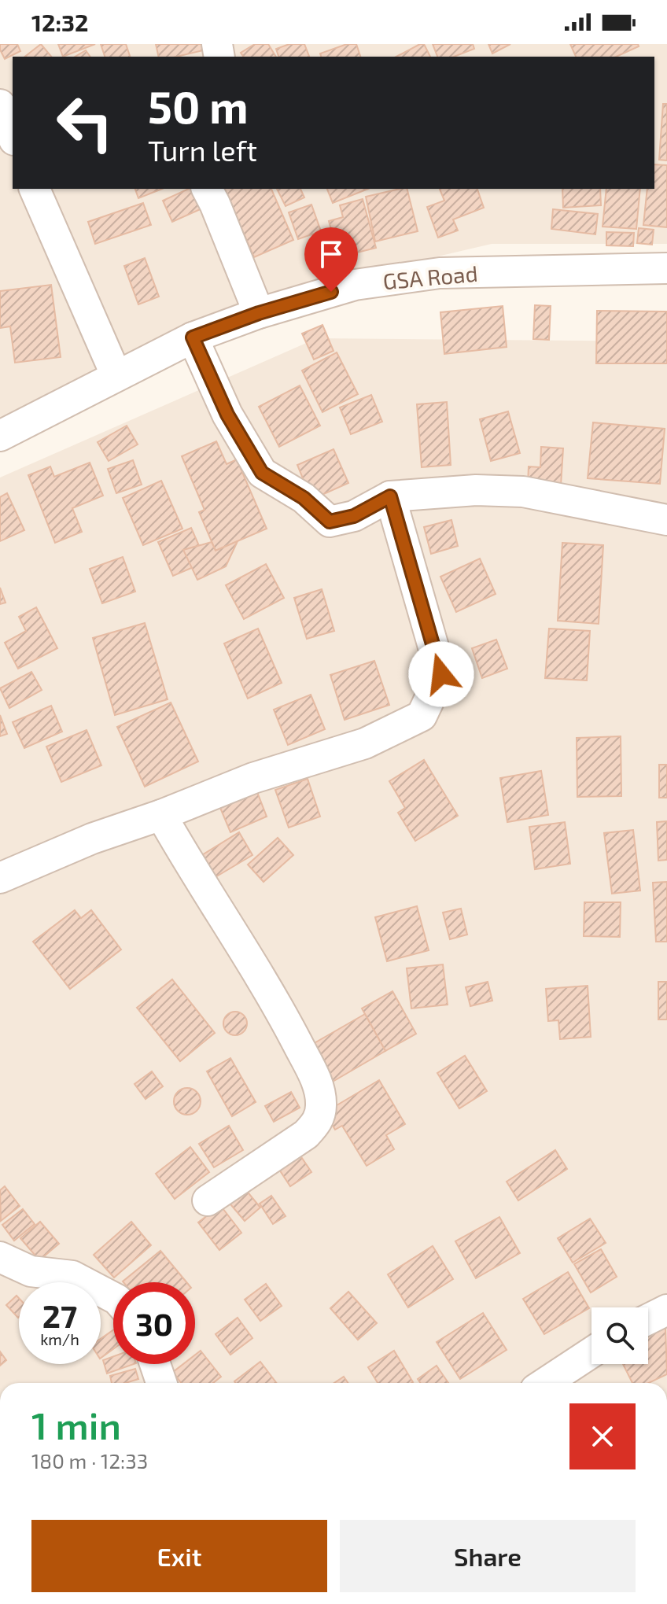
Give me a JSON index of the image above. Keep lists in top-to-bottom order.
{
  "streets": {
    "street": ["GSA Road"]
  },
  "page": {
    "status": "12:32",
    "turn": ["50 m", "Turn left"],
    "speed": "27 km/h",
    "limit": "30",
    "heading": ["1 min", "180 m · 12:33"],
    "buttons": ["Exit", "Share"]
  }
}
